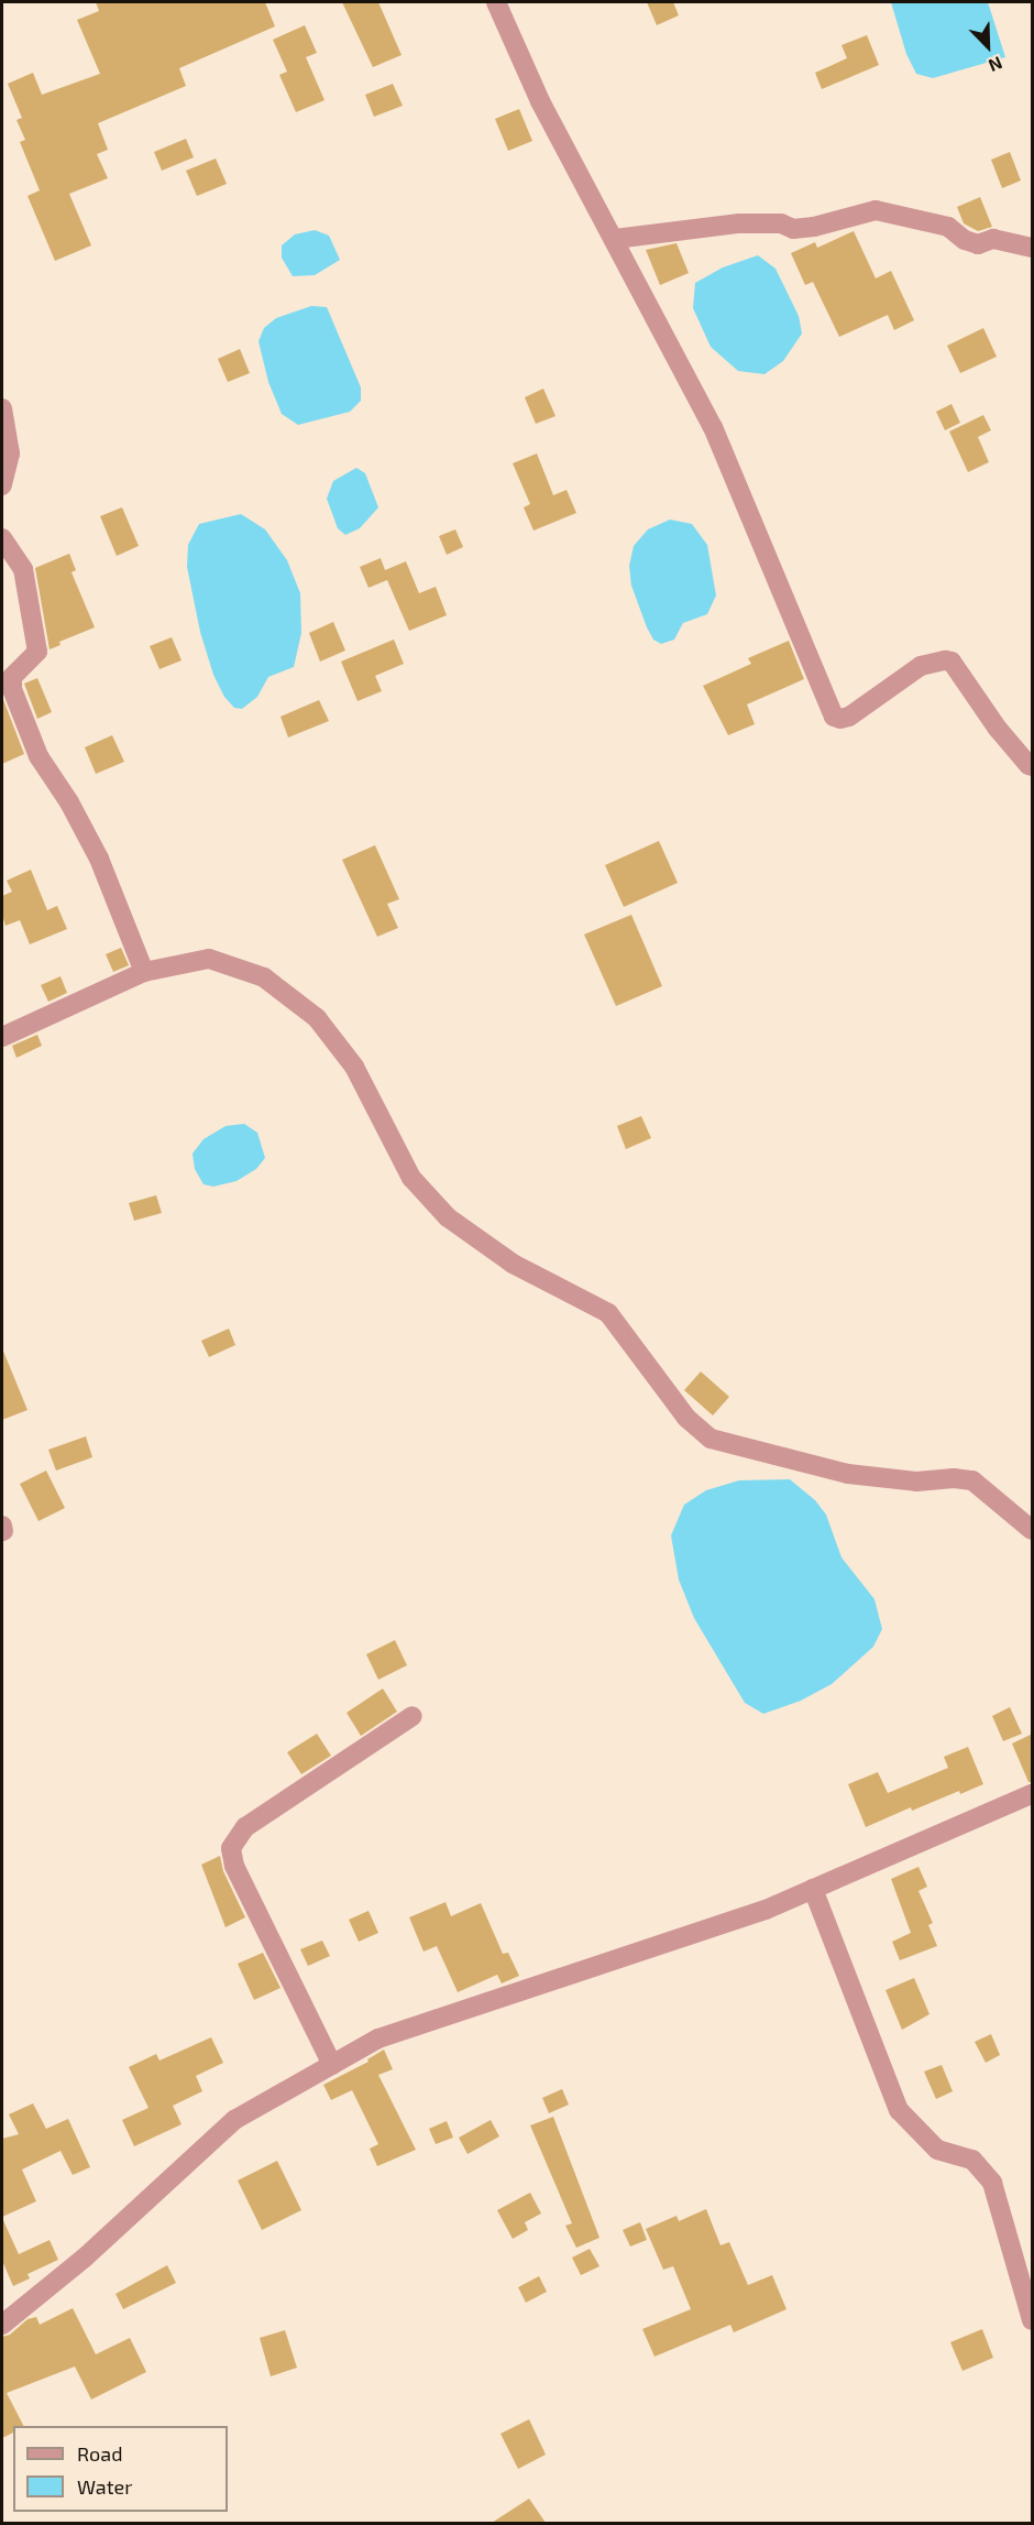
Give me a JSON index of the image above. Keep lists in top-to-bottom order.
{
  "legend": ["Road", "Water"],
  "north": "bottom right"
}
